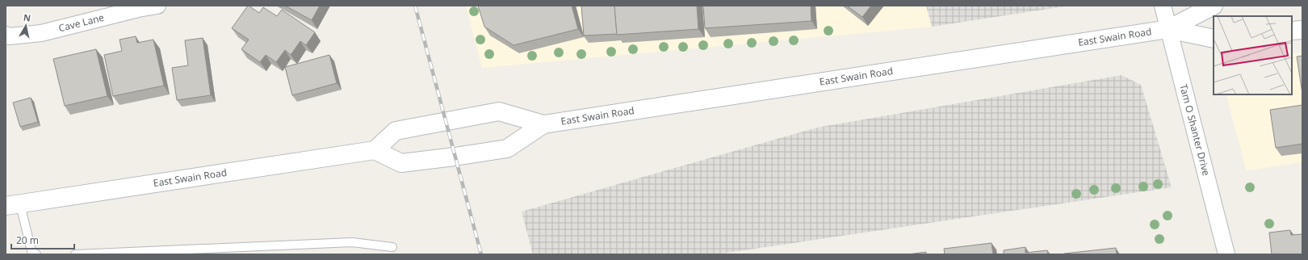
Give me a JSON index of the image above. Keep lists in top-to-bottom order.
{
  "streets": {
    "main road": ["East Swain Road"],
    "street": ["Cave Lane", "Tam O Shanter Drive"]
  },
  "crossings": [
    ["East Swain Road", "Tam O Shanter Drive"]
  ],
  "scale_bar": "20 m",
  "north": "top"
}
